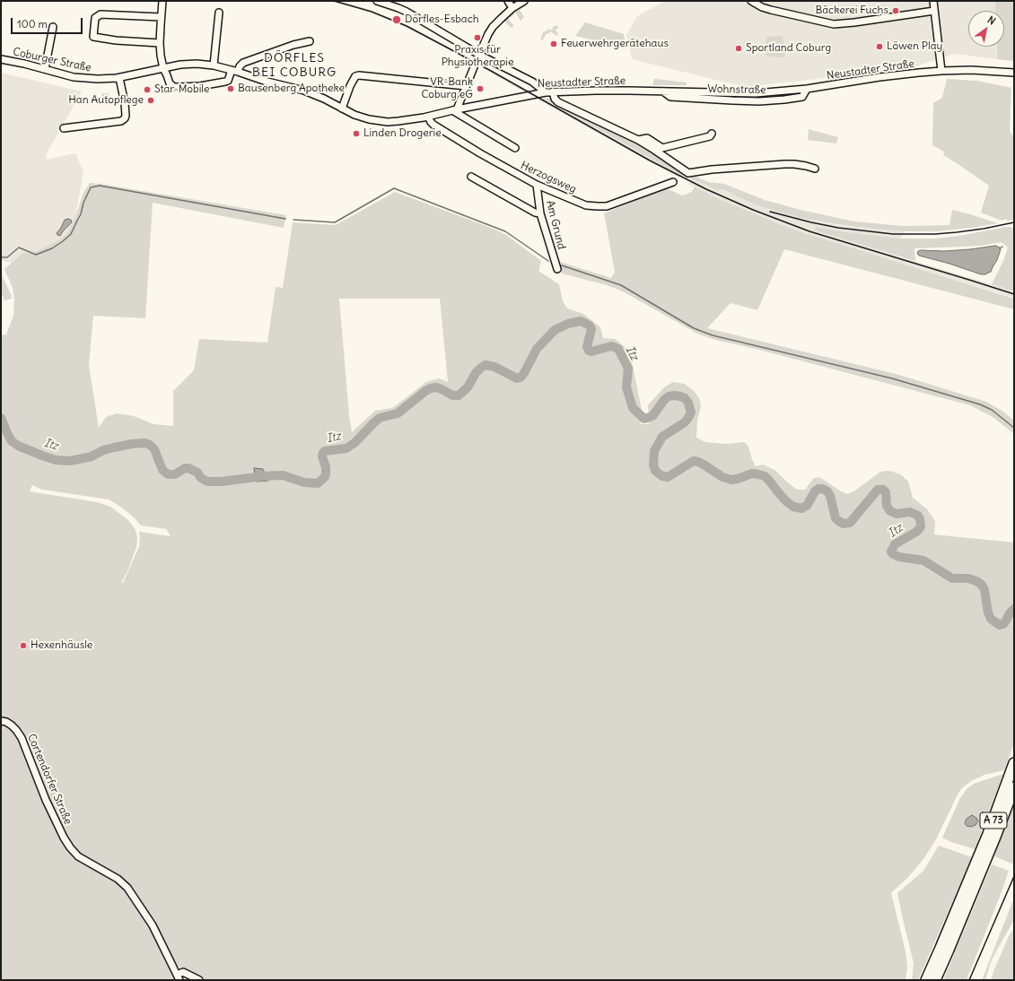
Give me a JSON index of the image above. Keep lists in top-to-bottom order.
{
  "streets": {
    "highway": ["A 73"],
    "street": [
      "Coburger Straße",
      "Neustadter Straße",
      "Herzogsweg",
      "Am Grund",
      "Cortendorfer Straße"
    ]
  },
  "crossings": [
    ["Coburger Straße", "Neustadter Straße"],
    ["Neustadter Straße", "Herzogsweg"],
    ["Herzogsweg", "Am Grund"]
  ],
  "districts": ["DÖRFLES BEI COBURG"],
  "water": ["Itz"],
  "places": [
    "Bäckerei Fuchs",
    "Dörfles-Esbach",
    "Praxis für Physiotherapie",
    "Feuerwehrgerätehaus",
    "Löwen Play",
    "Sportland Coburg",
    "Bausenberg Apotheke",
    "VR-Bank Coburg eG",
    "Star-Mobile",
    "Han Autopflege",
    "Linden Drogerie",
    "Hexenhäusle"
  ],
  "scale_bar": "100 m",
  "north": "top right"
}
